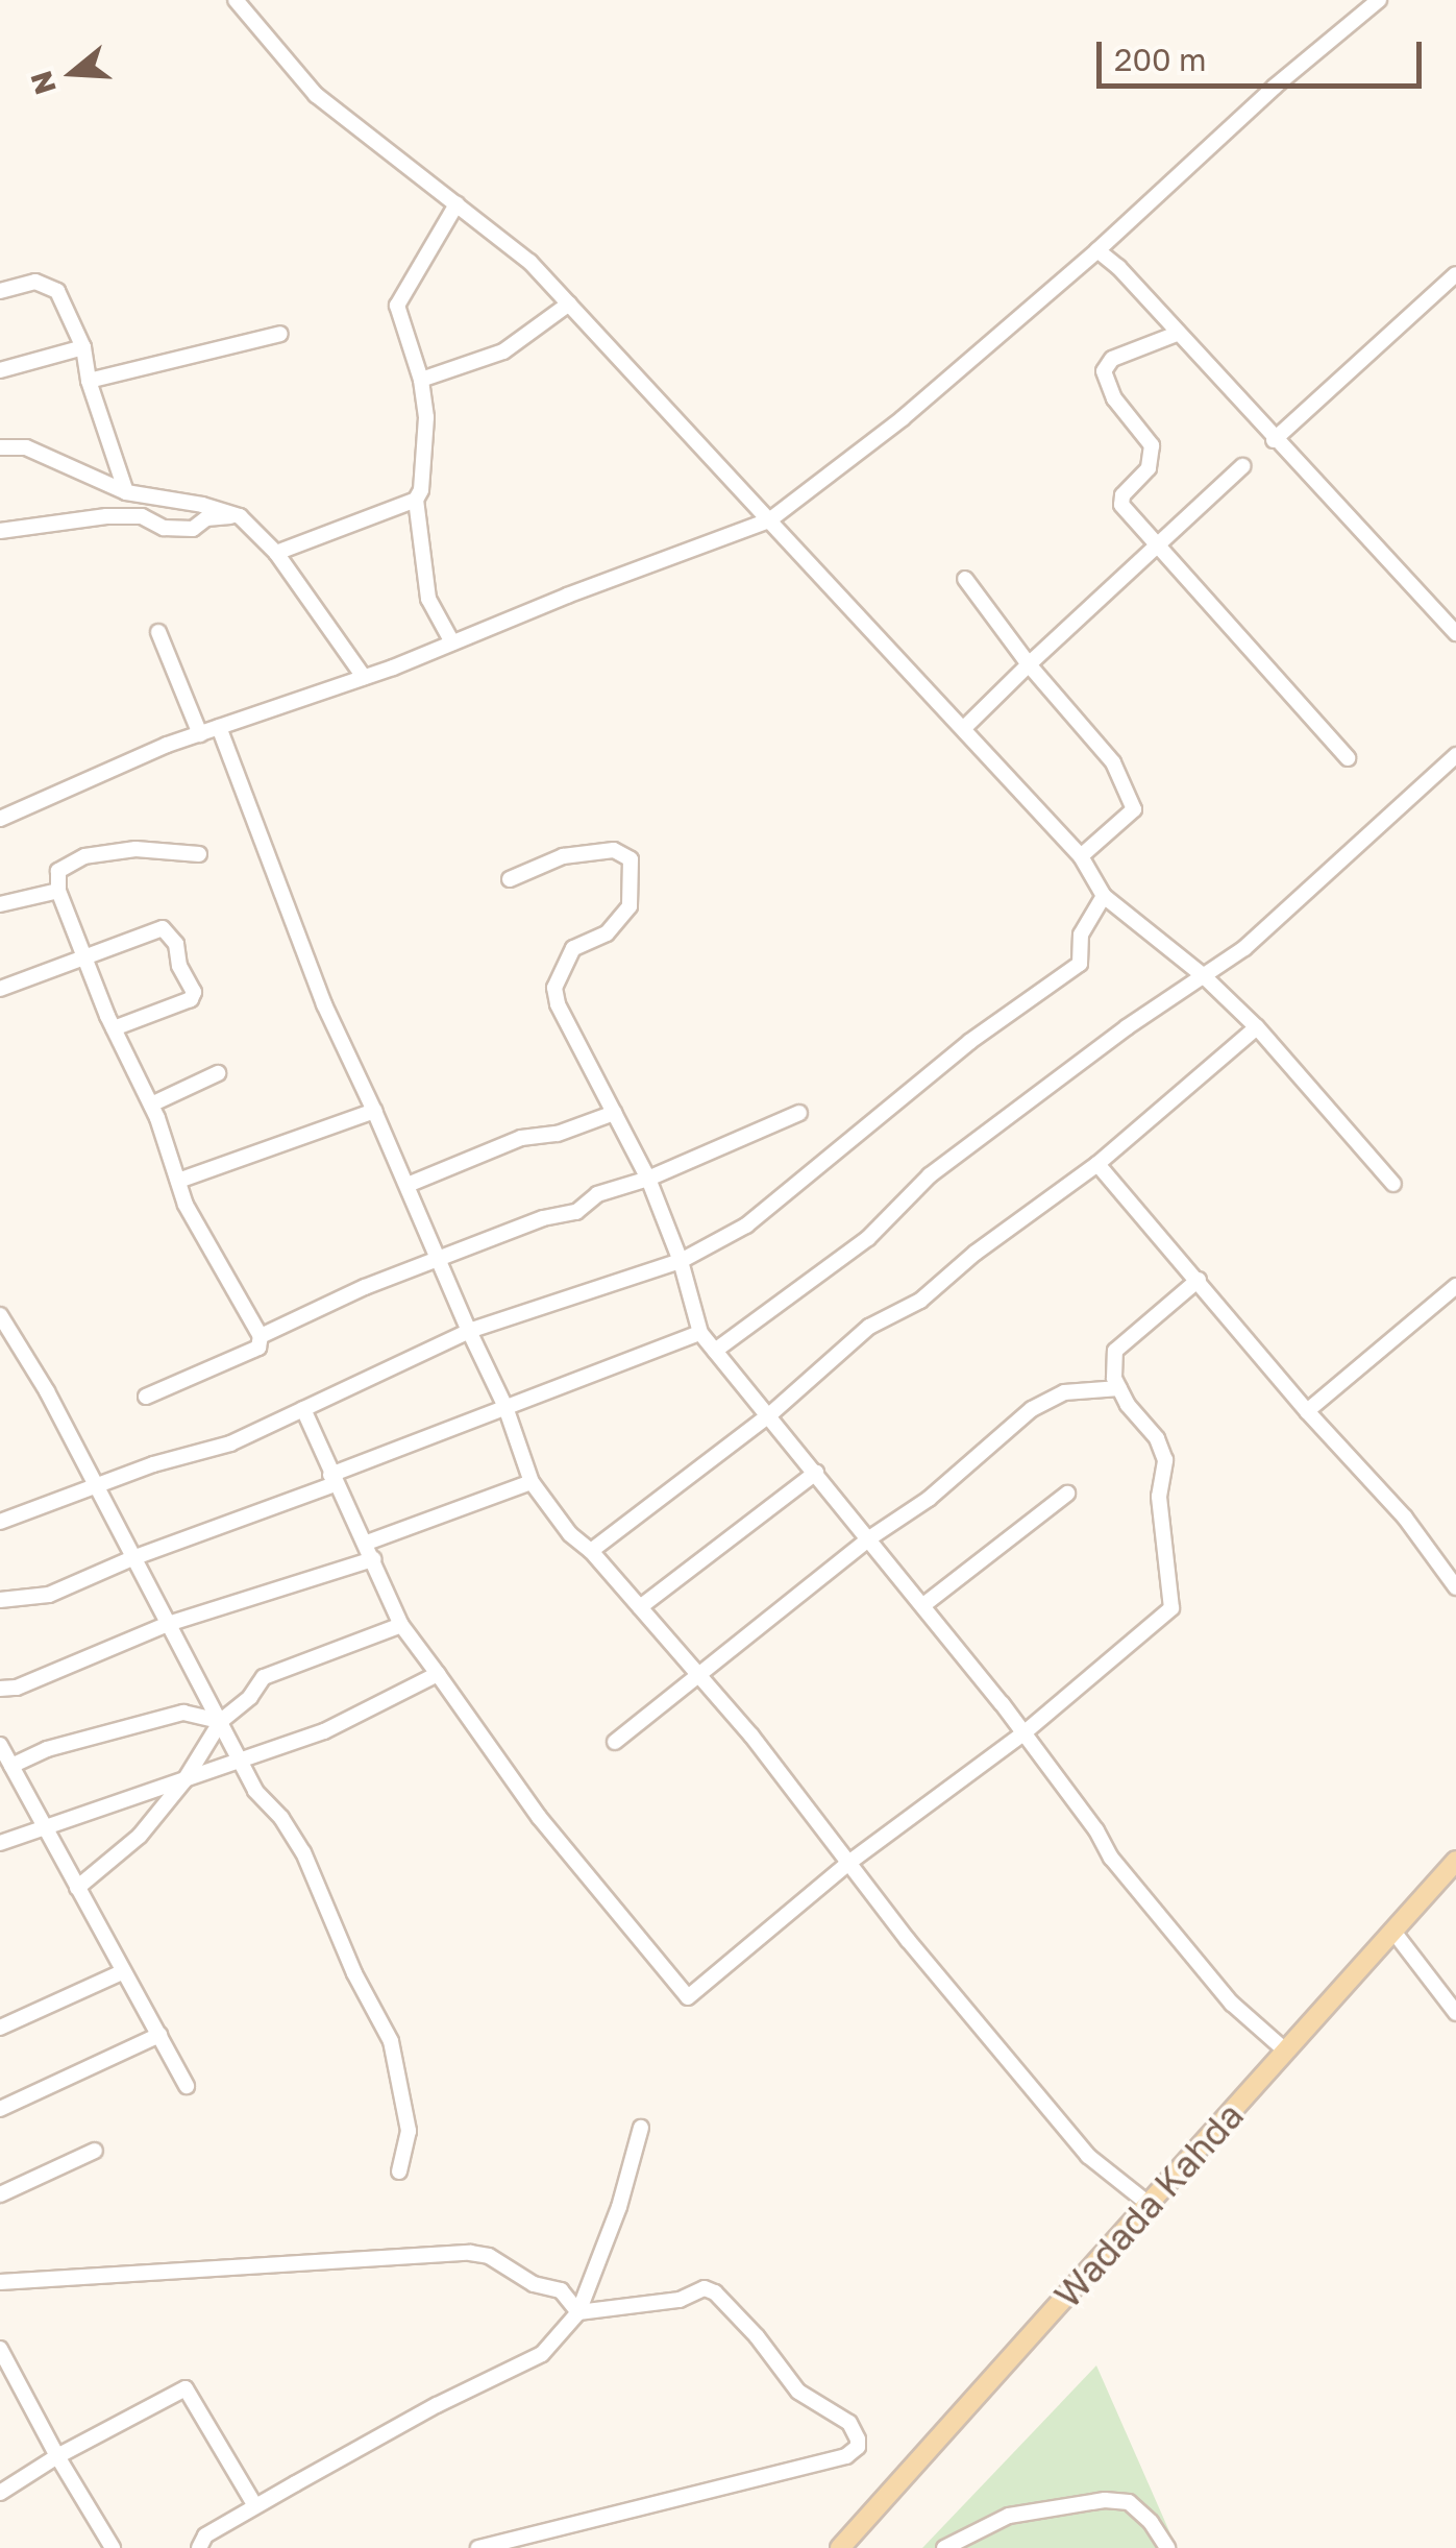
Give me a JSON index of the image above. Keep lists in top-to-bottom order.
{
  "streets": {
    "main road": ["Wadada Kahda"]
  },
  "scale_bar": "200 m",
  "north": "left"
}
